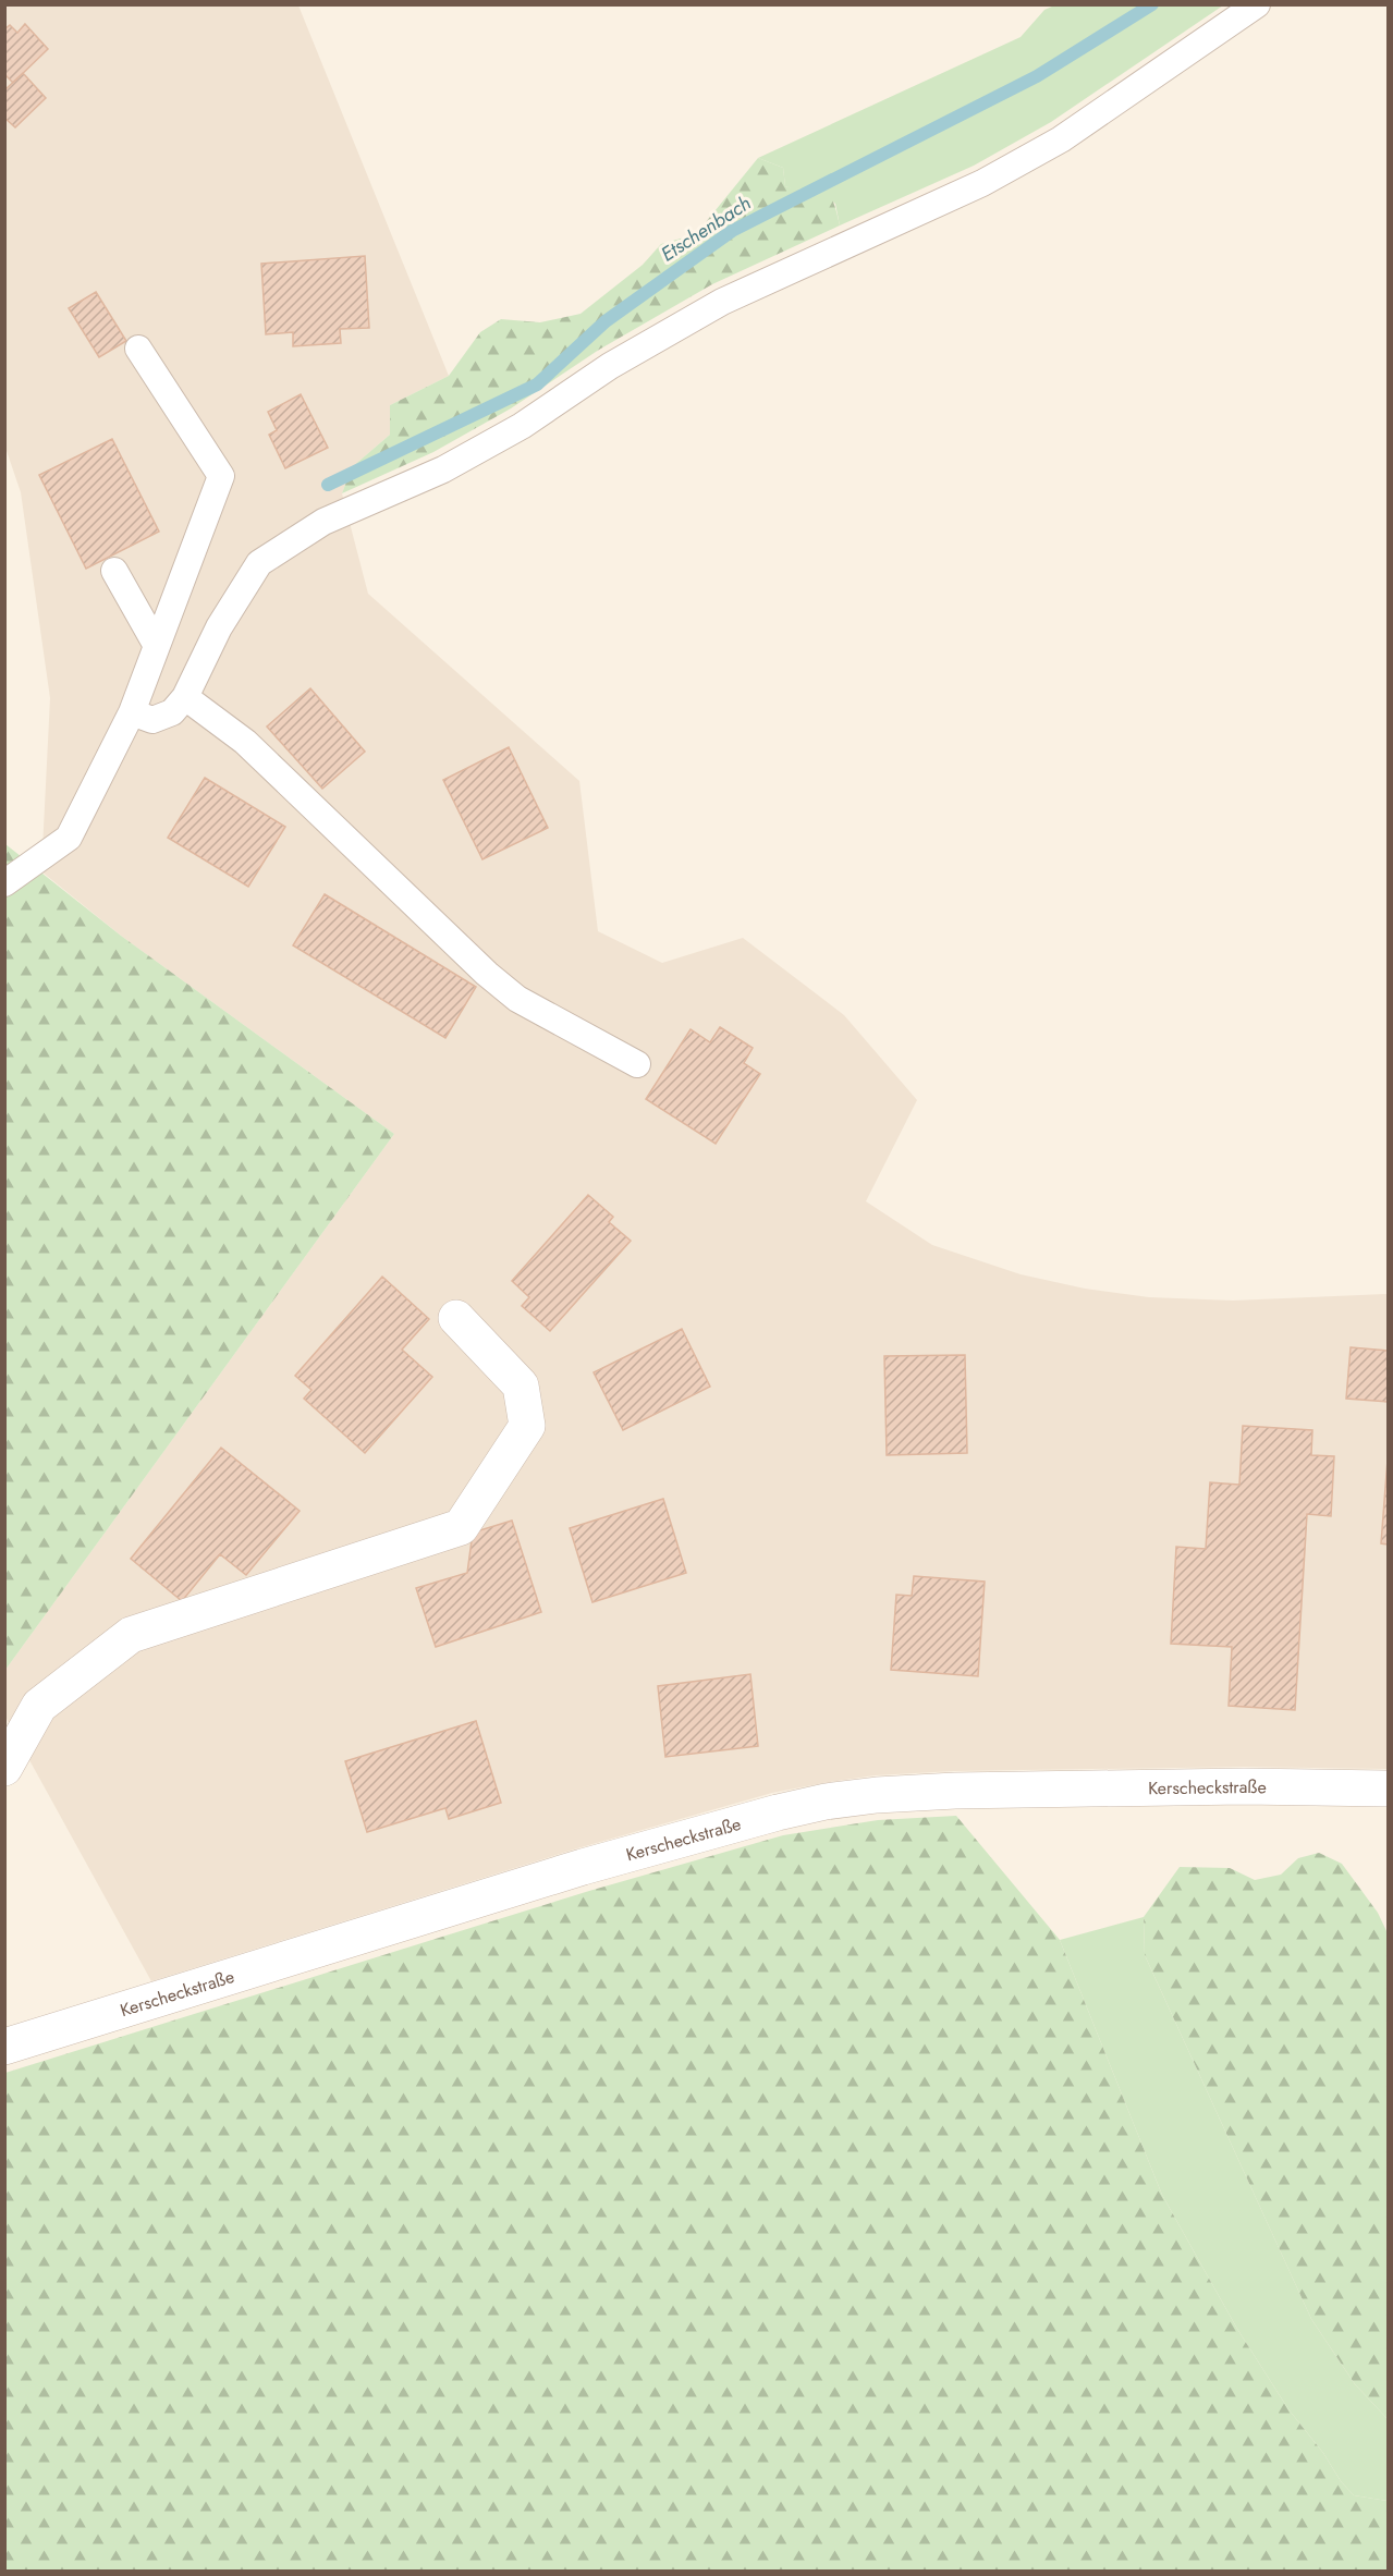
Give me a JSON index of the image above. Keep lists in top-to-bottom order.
{
  "streets": {
    "street": ["Kerscheckstraße"]
  },
  "water": ["Etschenbach"]
}
